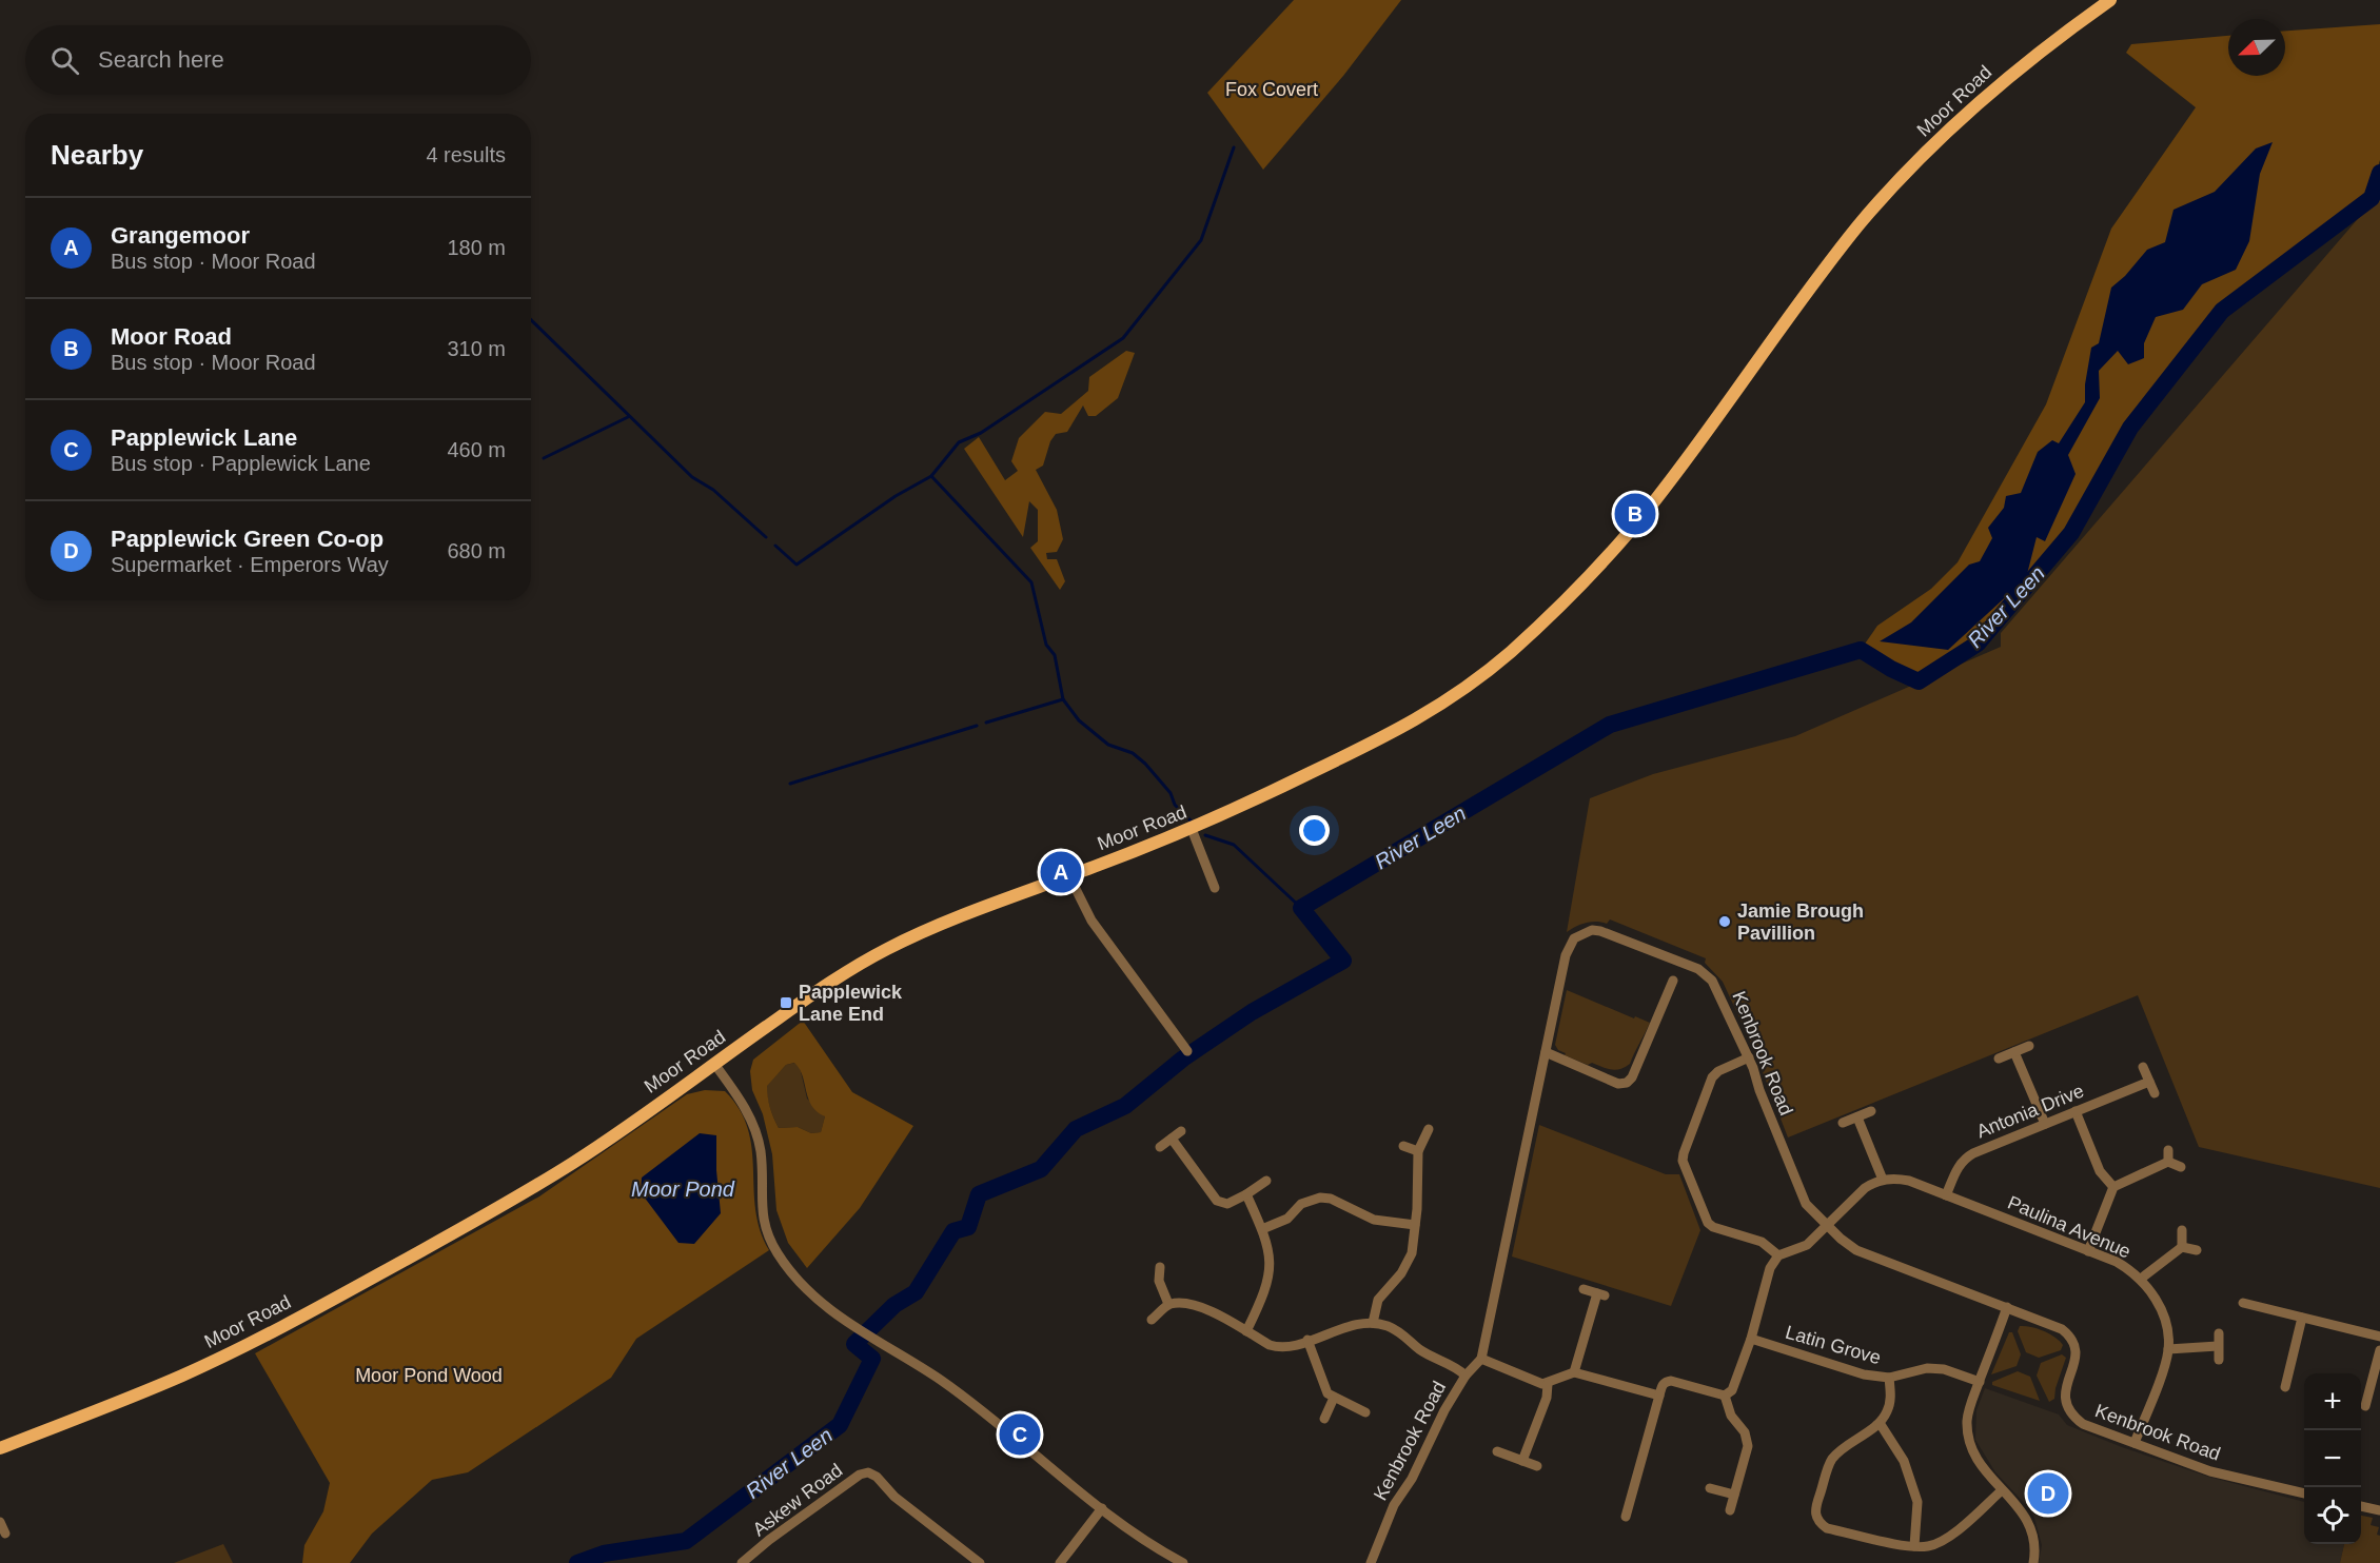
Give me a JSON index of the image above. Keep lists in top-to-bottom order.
{
  "streets": {
    "main road": ["Moor Road"],
    "street": [
      "Kenbrook Road",
      "Antonia Drive",
      "Paulina Avenue",
      "Latin Grove",
      "Askew Road"
    ]
  },
  "crossings": [
    ["Kenbrook Road", "Paulina Avenue"],
    ["Antonia Drive", "Paulina Avenue"]
  ],
  "water": ["River Leen", "Moor Pond"],
  "parks": ["Fox Covert", "Moor Pond Wood"],
  "places": {
    "other": ["Jamie Brough Pavillion"],
    "transit": ["Papplewick Lane End"]
  },
  "north": "bottom left",
  "page": {
    "search": "Search here",
    "heading": ["Nearby", "4 results"],
    "list": [
      {
        "mark": "A",
        "name": "Grangemoor",
        "note": "Bus stop · Moor Road",
        "value": "180 m"
      },
      {
        "mark": "B",
        "name": "Moor Road",
        "note": "Bus stop · Moor Road",
        "value": "310 m"
      },
      {
        "mark": "C",
        "name": "Papplewick Lane",
        "note": "Bus stop · Papplewick Lane",
        "value": "460 m"
      },
      {
        "mark": "D",
        "name": "Papplewick Green Co-op",
        "note": "Supermarket · Emperors Way",
        "value": "680 m"
      }
    ],
    "pins": [
      "B",
      "A",
      "C",
      "D"
    ],
    "map_buttons": ["+", "−"]
  }
}
